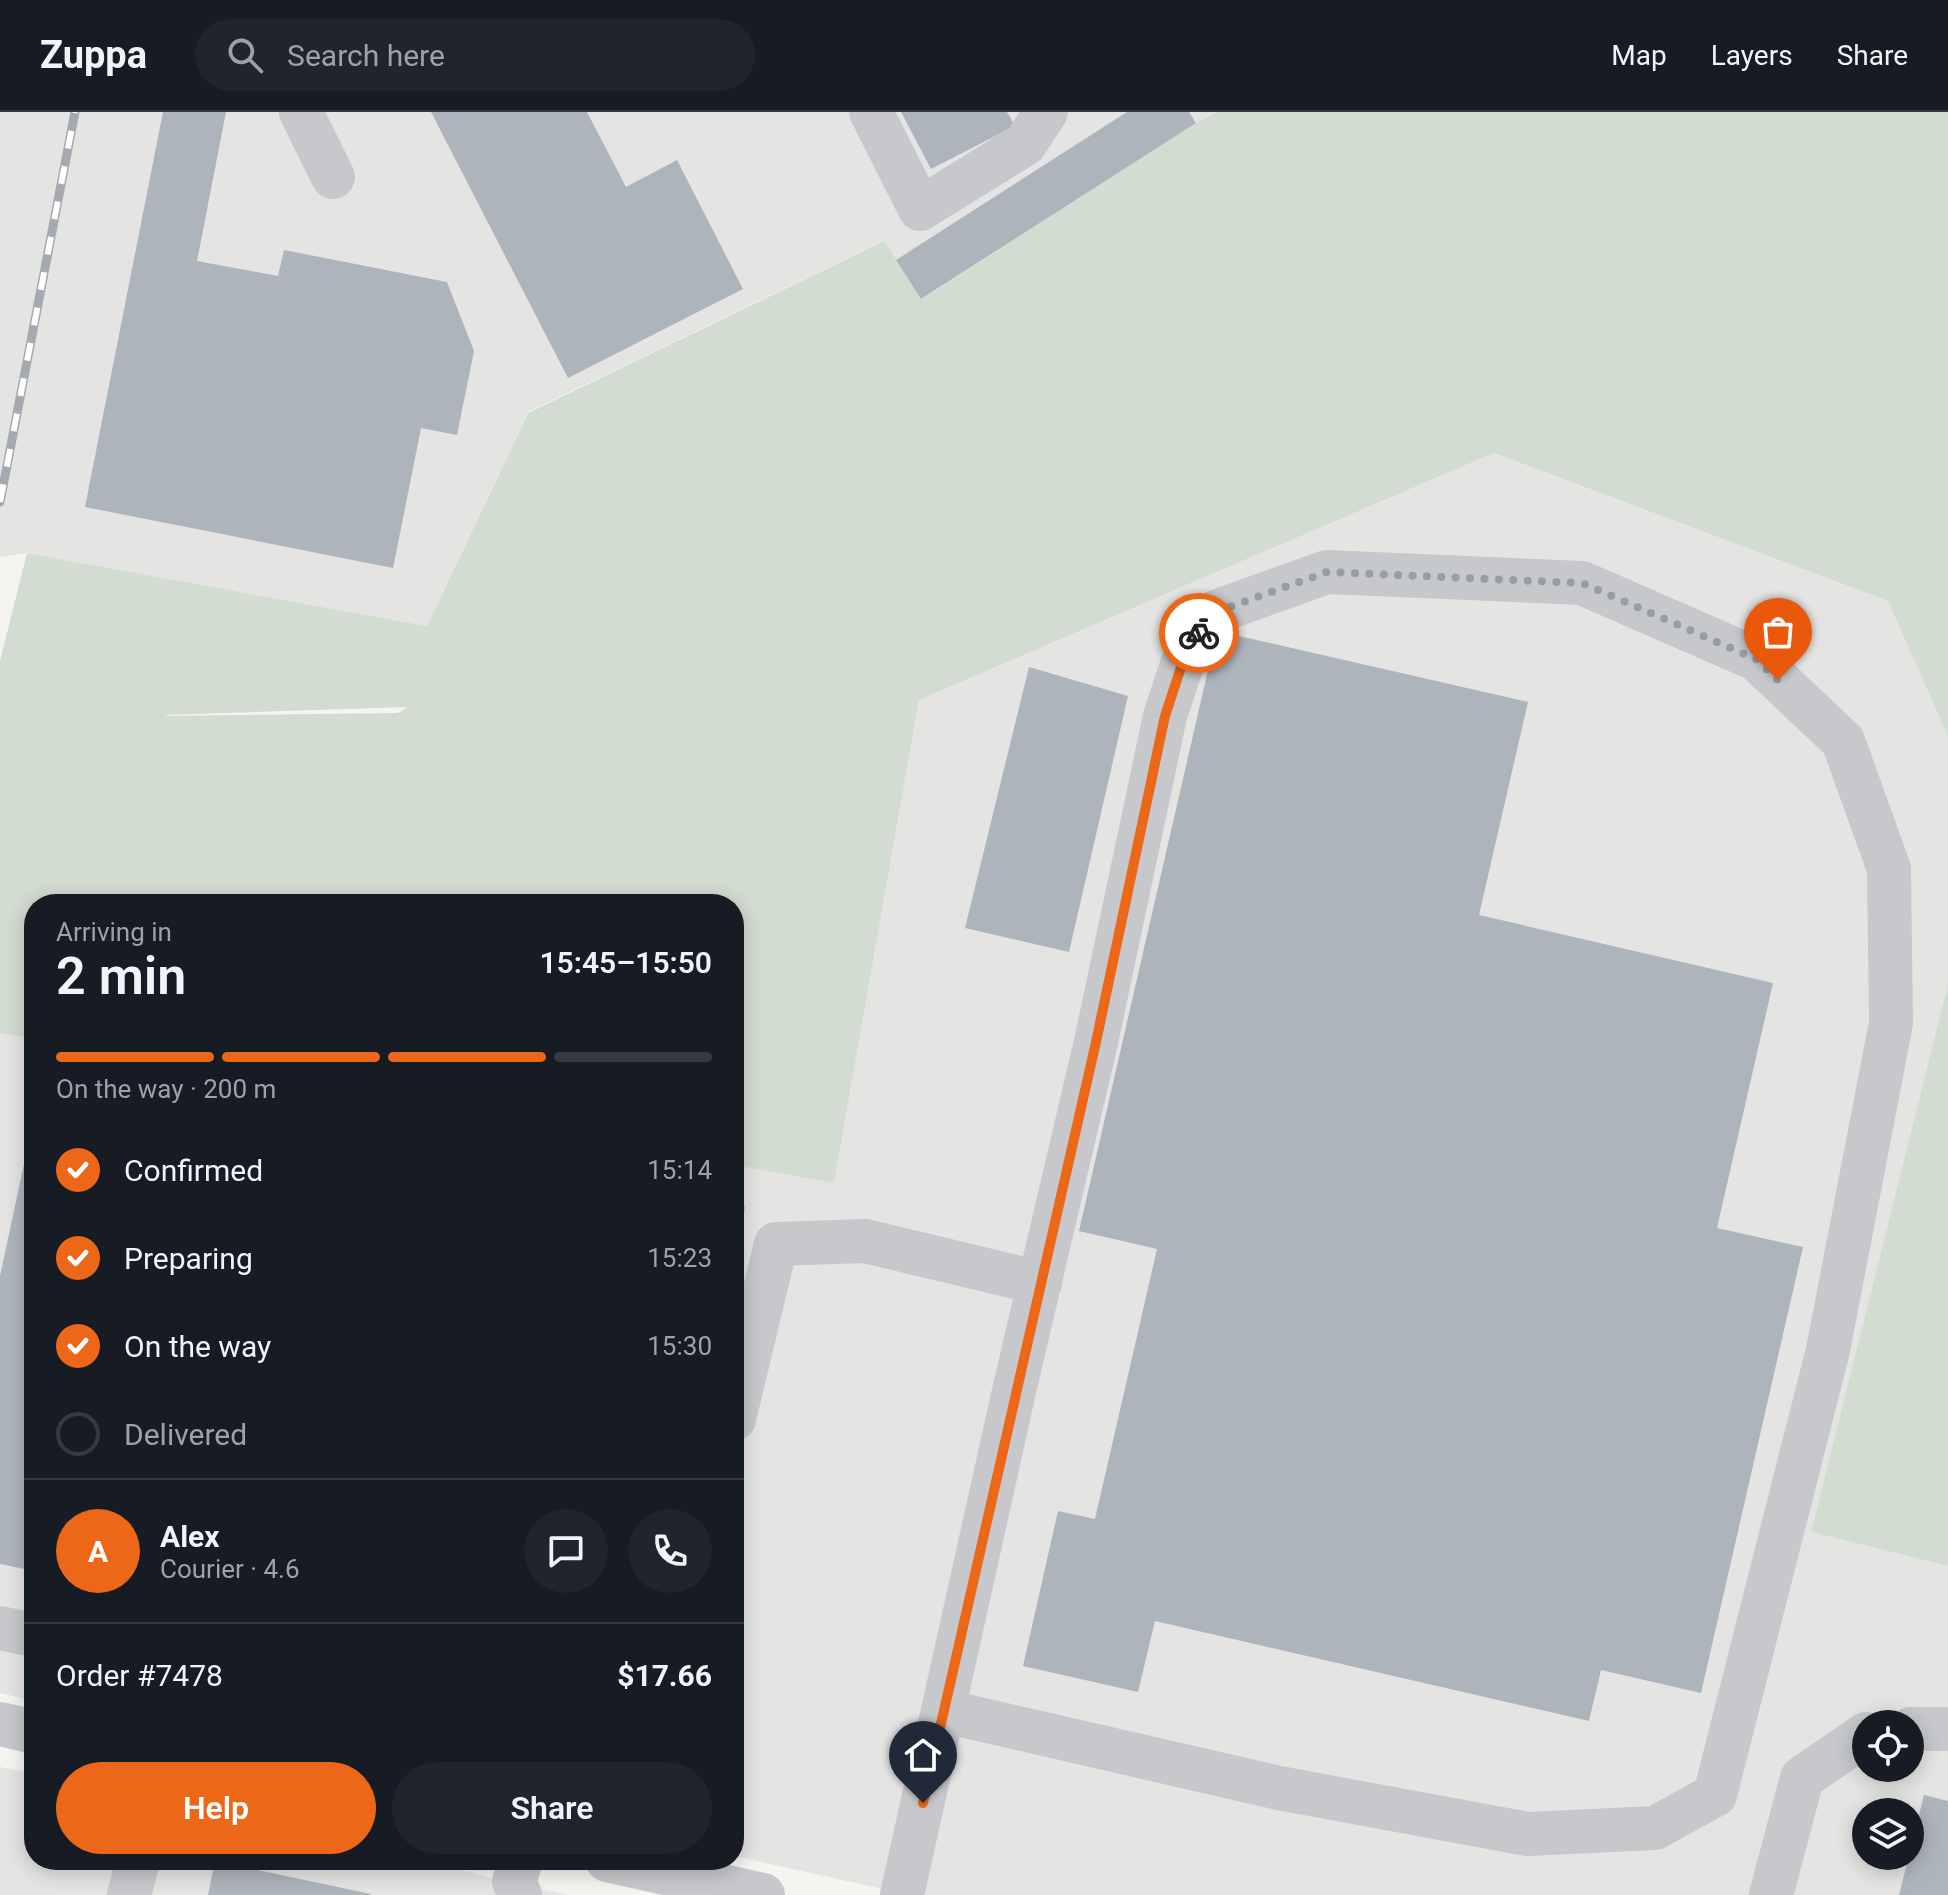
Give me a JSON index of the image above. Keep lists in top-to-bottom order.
{
  "page": {
    "header": "Zuppa",
    "search": "Search here",
    "nav": ["Map", "Layers", "Share"],
    "heading": ["2 min", "Arriving in", "15:45–15:50"],
    "panel": [
      "Alex",
      "Courier · 4.6",
      "Order #7478",
      "$17.66"
    ],
    "bar": "On the way · 200 m",
    "list": [
      ["Confirmed", "15:14"],
      ["Preparing", "15:23"],
      ["On the way", "15:30"],
      "Delivered"
    ],
    "round": "A",
    "buttons": ["Help", "Share"]
  }
}
